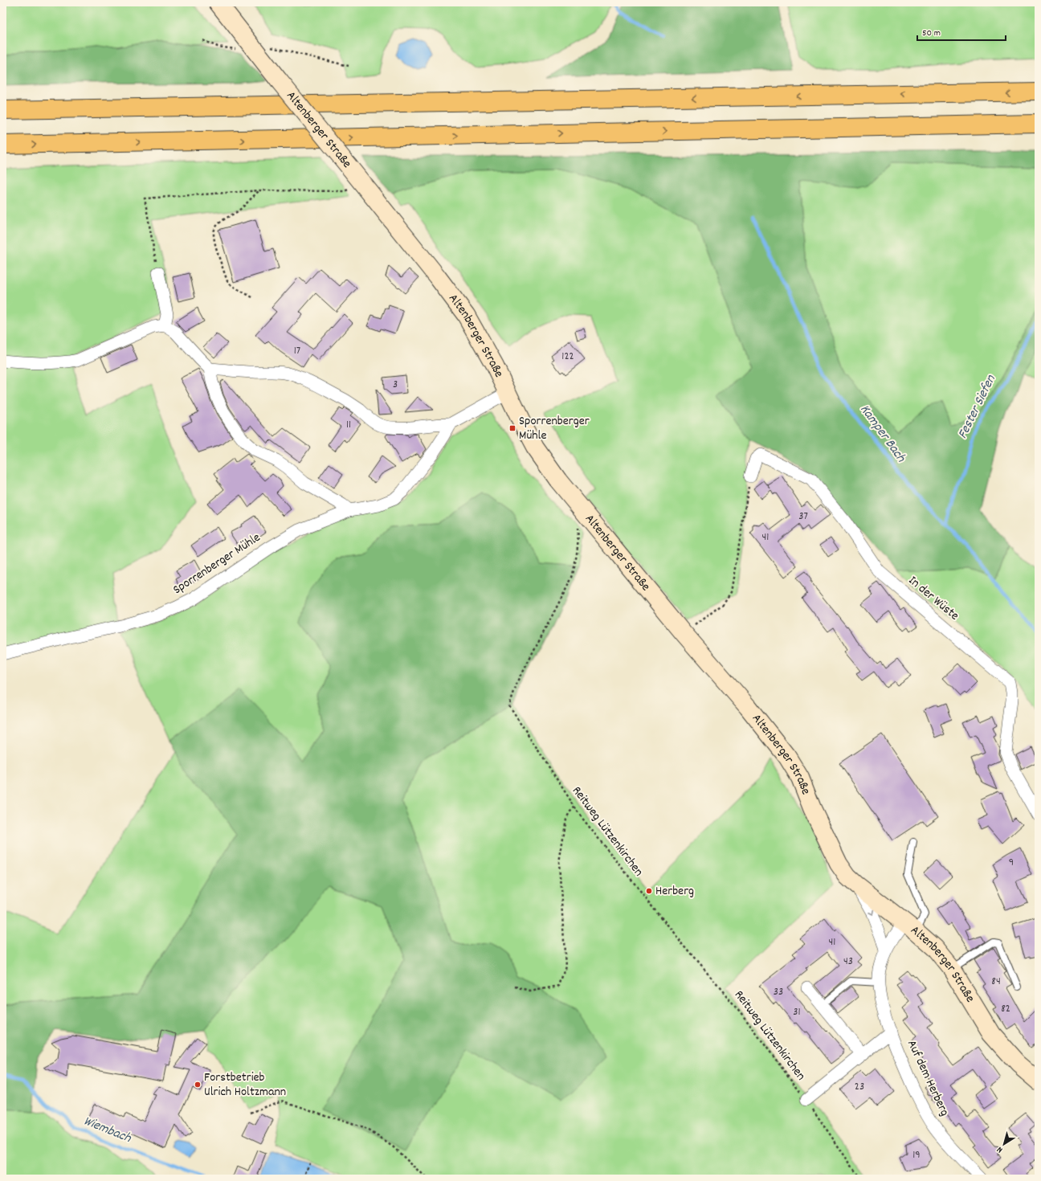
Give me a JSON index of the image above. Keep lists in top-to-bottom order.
{
  "streets": {
    "main road": ["Altenberger Straße"],
    "street": ["Sporrenberger Mühle", "In der Wüste", "Auf dem Herberg"],
    "path": ["Reitweg Lützenkirchen"]
  },
  "crossings": [
    ["Altenberger Straße", "Reitweg Lützenkirchen"],
    ["Altenberger Straße", "Auf dem Herberg"],
    ["Reitweg Lützenkirchen", "Auf dem Herberg"]
  ],
  "water": ["Fester Siefen", "Kamper Bach", "Wiembach"],
  "places": {
    "transit": ["Sporrenberger Mühle"],
    "other": ["Herberg", "Forstbetrieb Ulrich Holtzmann"]
  },
  "house_numbers": [
    "17",
    "122",
    "3",
    "11",
    "37",
    "41",
    "9",
    "41",
    "43",
    "84",
    "33",
    "82",
    "31",
    "23",
    "19"
  ],
  "scale_bar": "50 m",
  "north": "bottom left"
}
